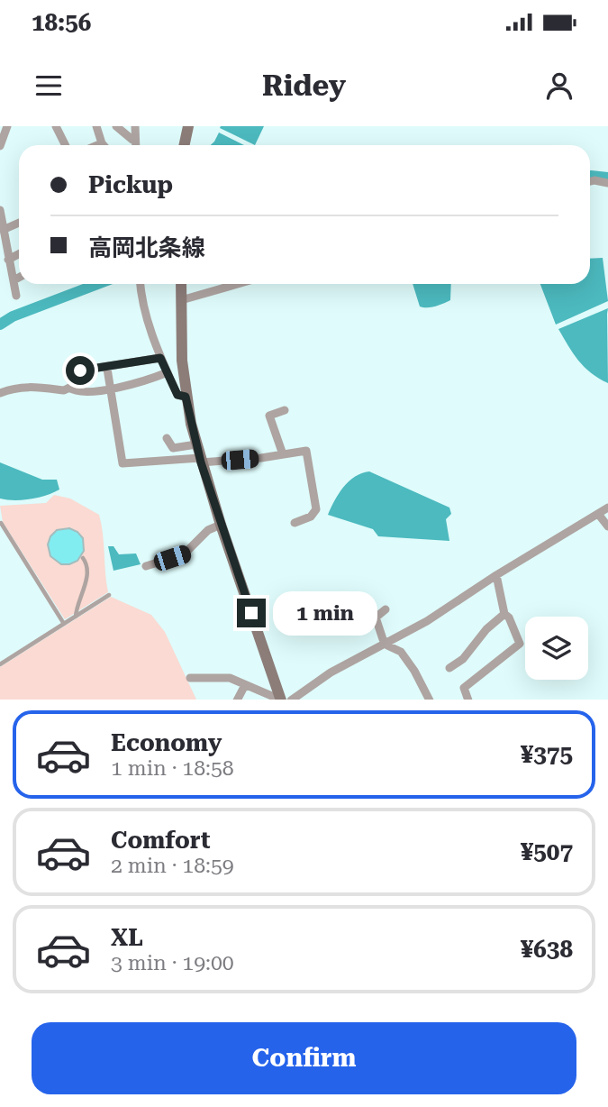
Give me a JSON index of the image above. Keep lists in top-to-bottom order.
{
  "page": {
    "status": "18:56",
    "header": "Ridey",
    "banner": ["Pickup", "高岡北条線"],
    "bubble": "1 min",
    "list": [
      {
        "name": "Economy",
        "note": "1 min · 18:58",
        "value": "¥375"
      },
      {
        "name": "Comfort",
        "note": "2 min · 18:59",
        "value": "¥507"
      },
      {
        "name": "XL",
        "note": "3 min · 19:00",
        "value": "¥638"
      }
    ],
    "buttons": "Confirm"
  }
}
